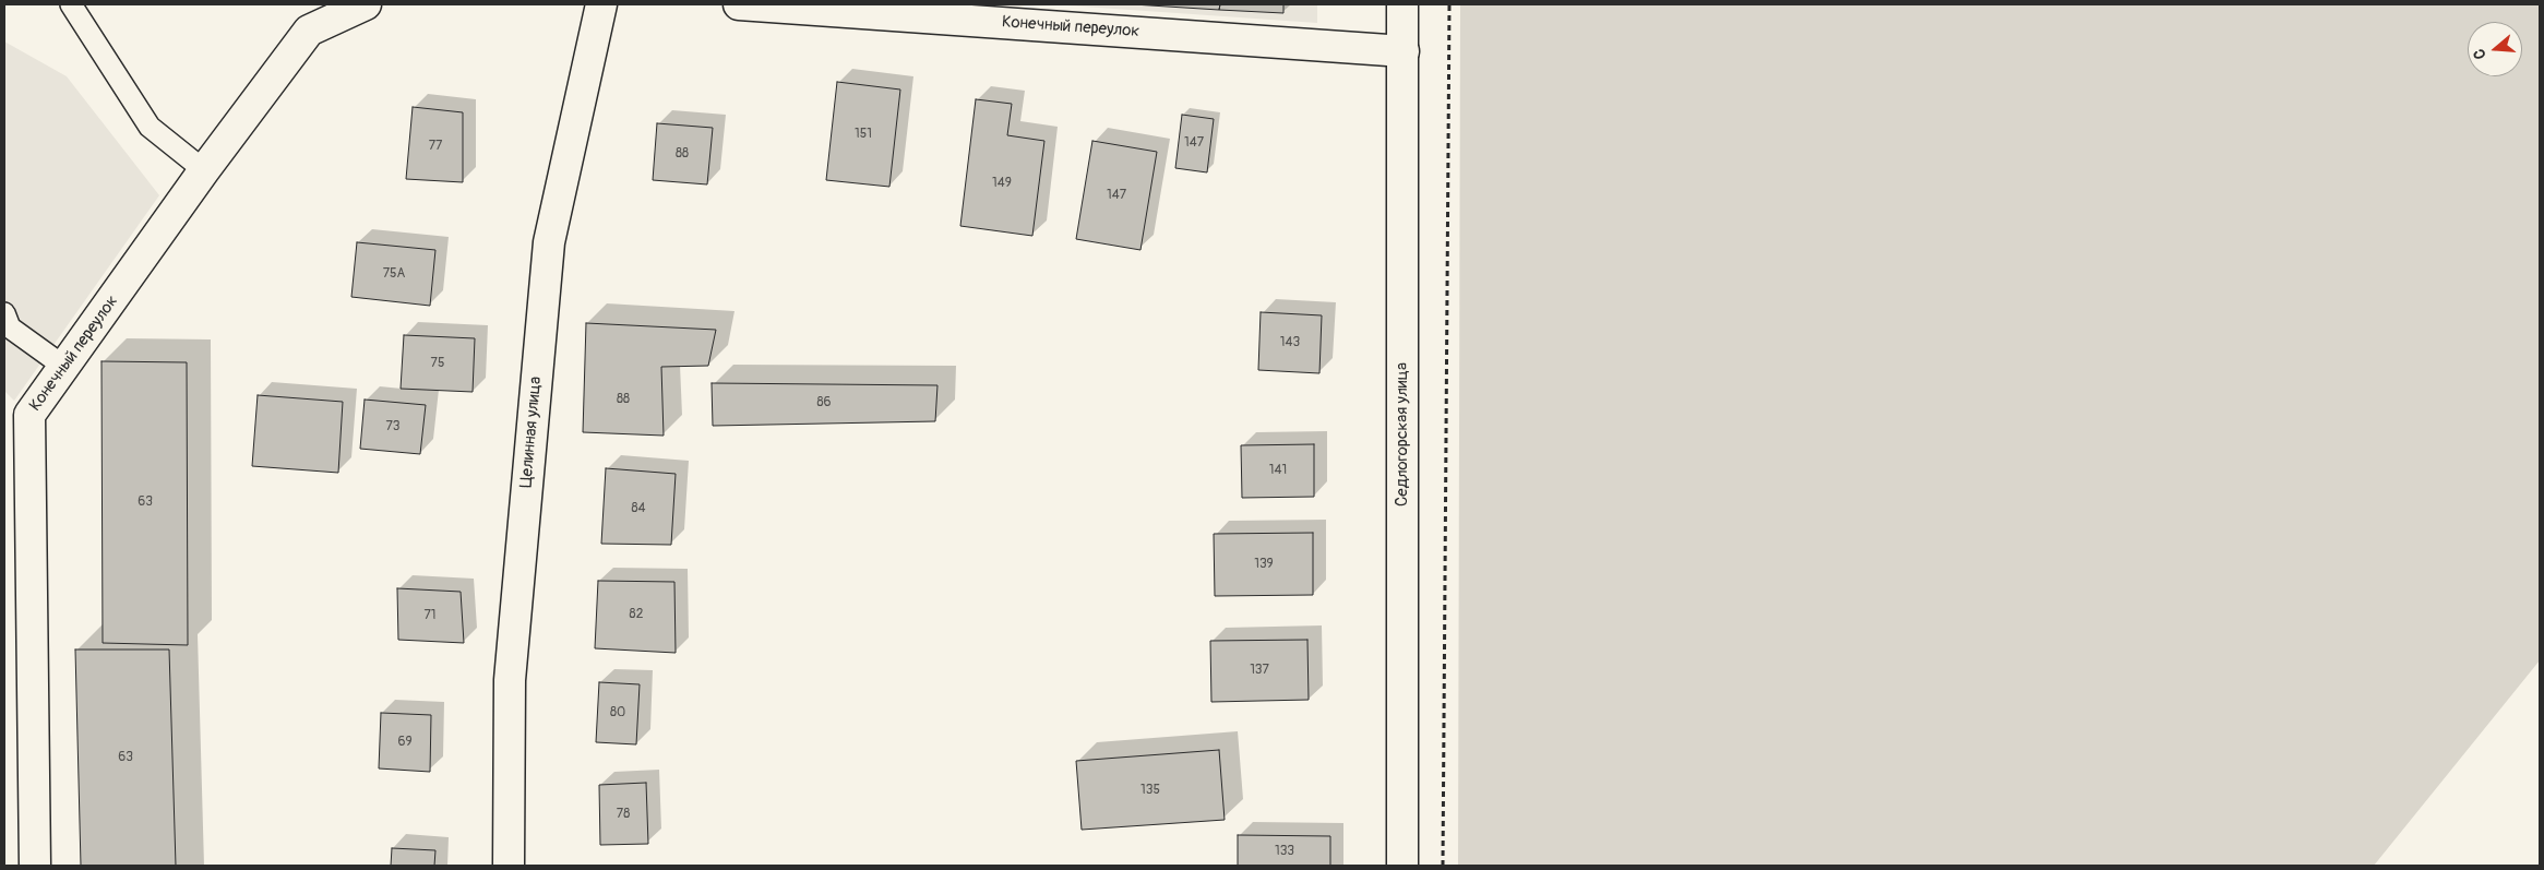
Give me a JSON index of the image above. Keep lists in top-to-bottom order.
{
  "streets": {
    "street": ["Конечный переулок", "Целинная улица", "Седлогорская улица"]
  },
  "crossings": [
    ["Конечный переулок", "Седлогорская улица"]
  ],
  "house_numbers": [
    "151",
    "147",
    "77",
    "88",
    "149",
    "147",
    "75А",
    "143",
    "75",
    "88",
    "86",
    "73",
    "141",
    "63",
    "84",
    "139",
    "82",
    "71",
    "137",
    "80",
    "69",
    "63",
    "135",
    "78",
    "133"
  ],
  "north": "left"
}
